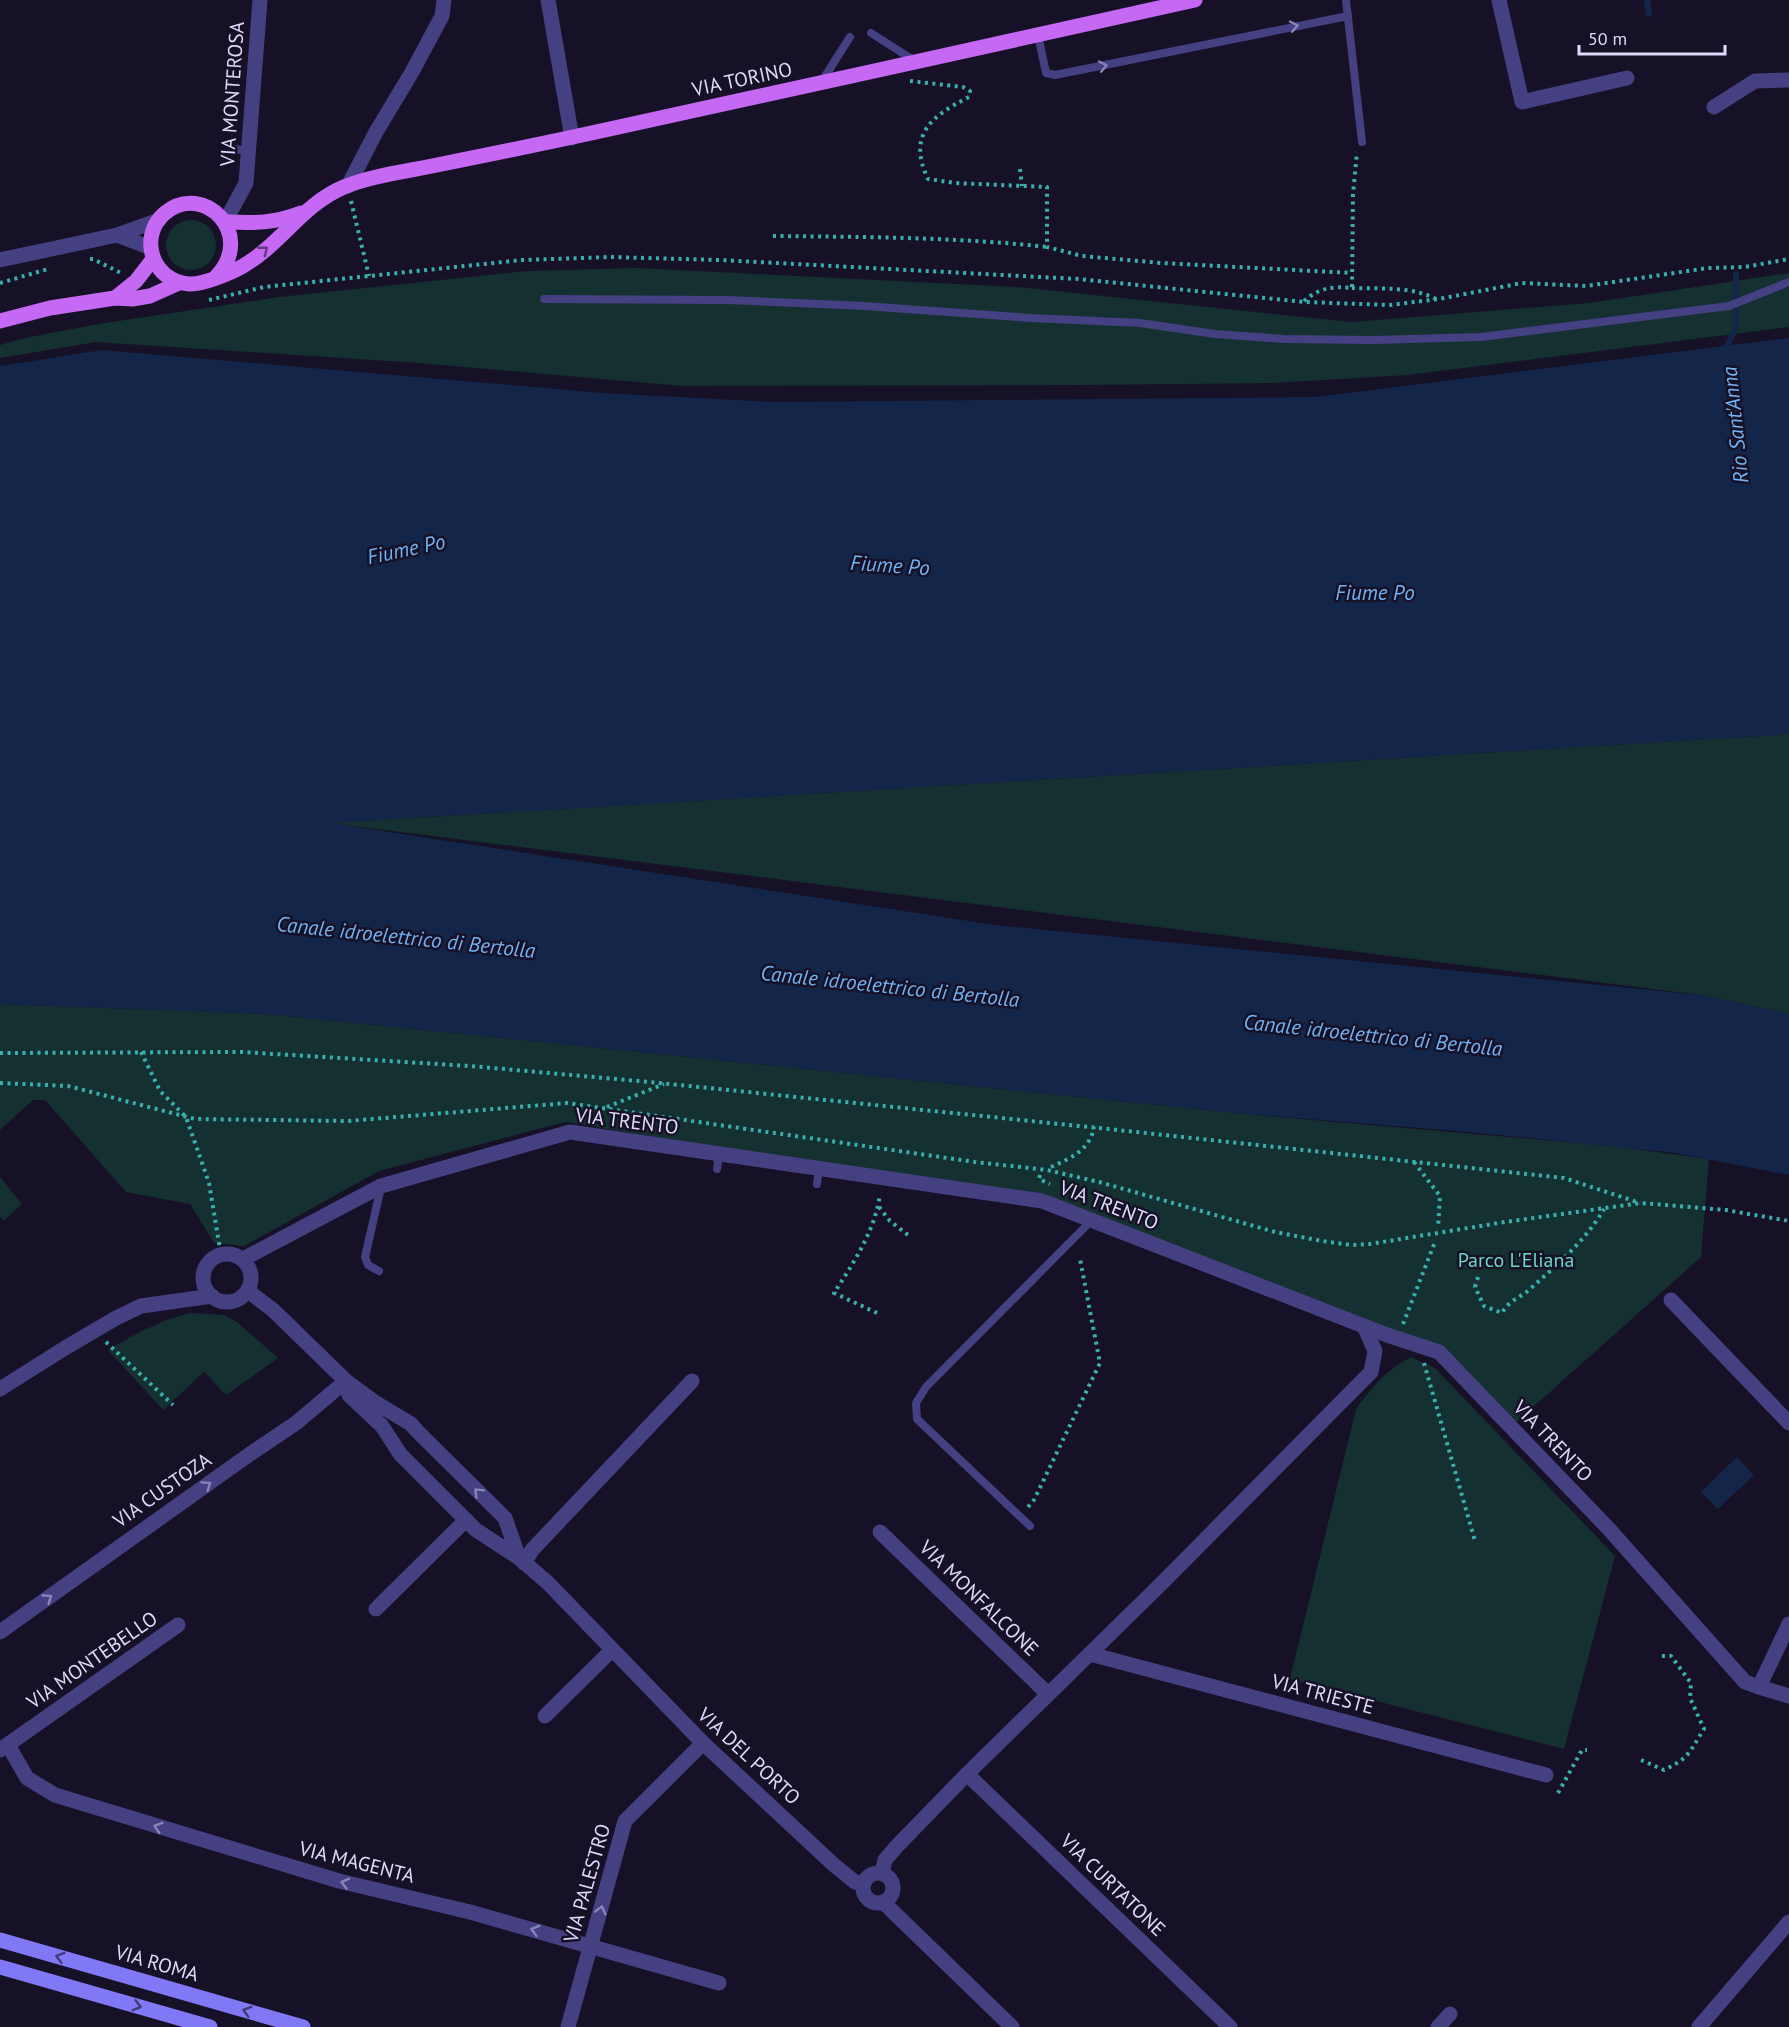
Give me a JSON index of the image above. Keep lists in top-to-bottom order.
{
  "streets": {
    "main road": ["VIA TORINO", "VIA ROMA"],
    "street": [
      "VIA MONTEROSA",
      "VIA TRENTO",
      "VIA CUSTOZA",
      "VIA MONFALCONE",
      "VIA MONTEBELLO",
      "VIA TRIESTE",
      "VIA DEL PORTO",
      "VIA MAGENTA",
      "VIA PALESTRO",
      "VIA CURTATONE"
    ]
  },
  "crossings": [
    ["VIA TORINO", "VIA MONTEROSA"],
    ["VIA TRENTO", "VIA DEL PORTO"],
    ["VIA CUSTOZA", "VIA DEL PORTO"],
    ["VIA MONTEBELLO", "VIA MAGENTA"],
    ["VIA DEL PORTO", "VIA PALESTRO"],
    ["VIA MAGENTA", "VIA PALESTRO"]
  ],
  "one_way": ["VIA CUSTOZA", "VIA MAGENTA"],
  "water": ["Rio Sant'Anna", "Fiume Po", "Canale idroelettrico di Bertolla"],
  "parks": ["Parco L'Eliana"],
  "scale_bar": "50 m"
}
